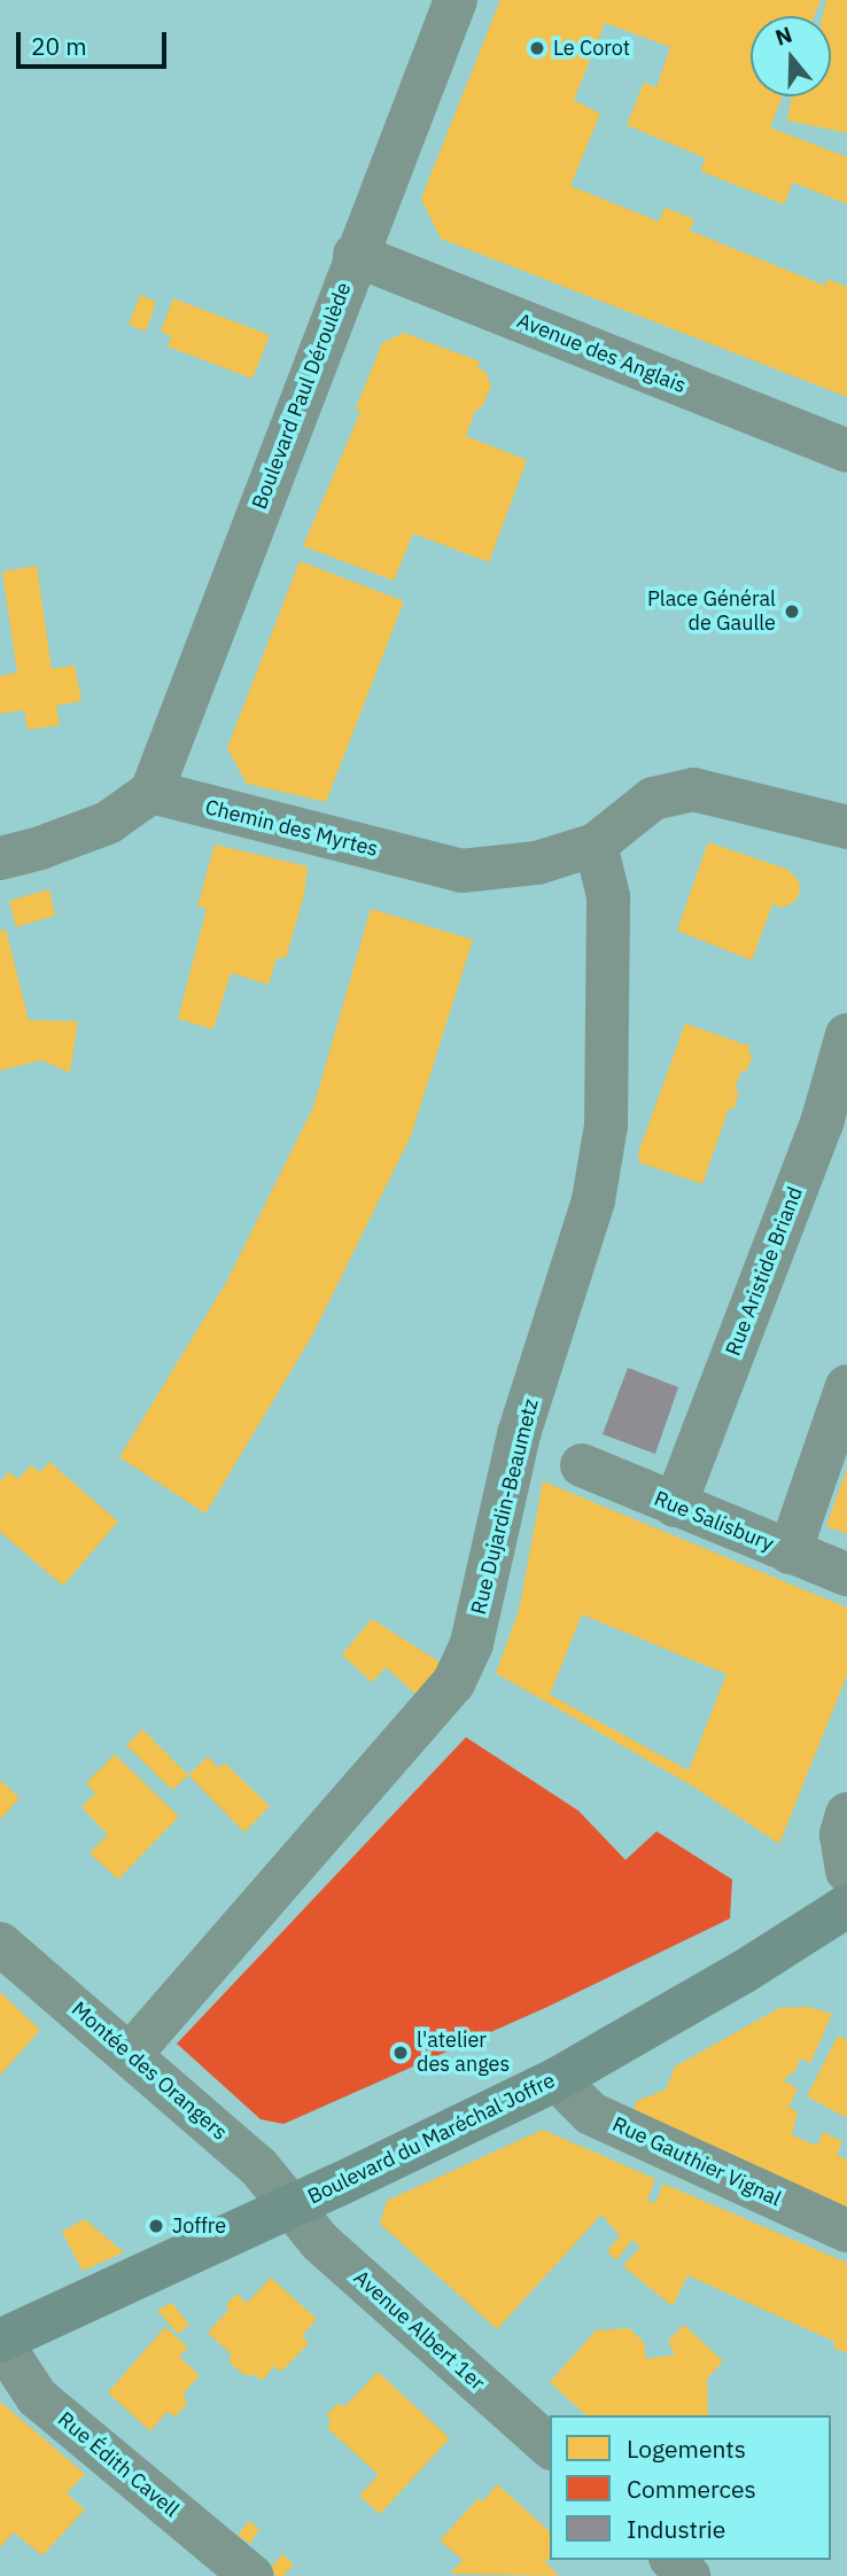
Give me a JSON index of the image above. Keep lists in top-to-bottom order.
{
  "streets": {
    "main road": ["Boulevard du Maréchal Joffre"],
    "street": [
      "Avenue des Anglais",
      "Boulevard Paul Déroulède",
      "Chemin des Myrtes",
      "Rue Aristide Briand",
      "Rue Dujardin-Beaumetz",
      "Rue Salisbury",
      "Montée des Orangers",
      "Rue Gauthier Vignal",
      "Avenue Albert 1er",
      "Rue Édith Cavell"
    ]
  },
  "crossings": [
    ["Avenue des Anglais", "Boulevard Paul Déroulède"],
    ["Boulevard Paul Déroulède", "Chemin des Myrtes"],
    ["Chemin des Myrtes", "Rue Dujardin-Beaumetz"],
    ["Rue Aristide Briand", "Rue Salisbury"],
    ["Rue Dujardin-Beaumetz", "Montée des Orangers"],
    ["Montée des Orangers", "Boulevard du Maréchal Joffre"],
    ["Montée des Orangers", "Avenue Albert 1er"],
    ["Boulevard du Maréchal Joffre", "Rue Gauthier Vignal"],
    ["Boulevard du Maréchal Joffre", "Avenue Albert 1er"],
    ["Boulevard du Maréchal Joffre", "Rue Édith Cavell"]
  ],
  "places": [
    "Le Corot",
    "Place Général de Gaulle",
    "l'atelier des anges",
    "Joffre"
  ],
  "legend": ["Logements", "Commerces", "Industrie"],
  "scale_bar": "20 m",
  "north": "top"
}
